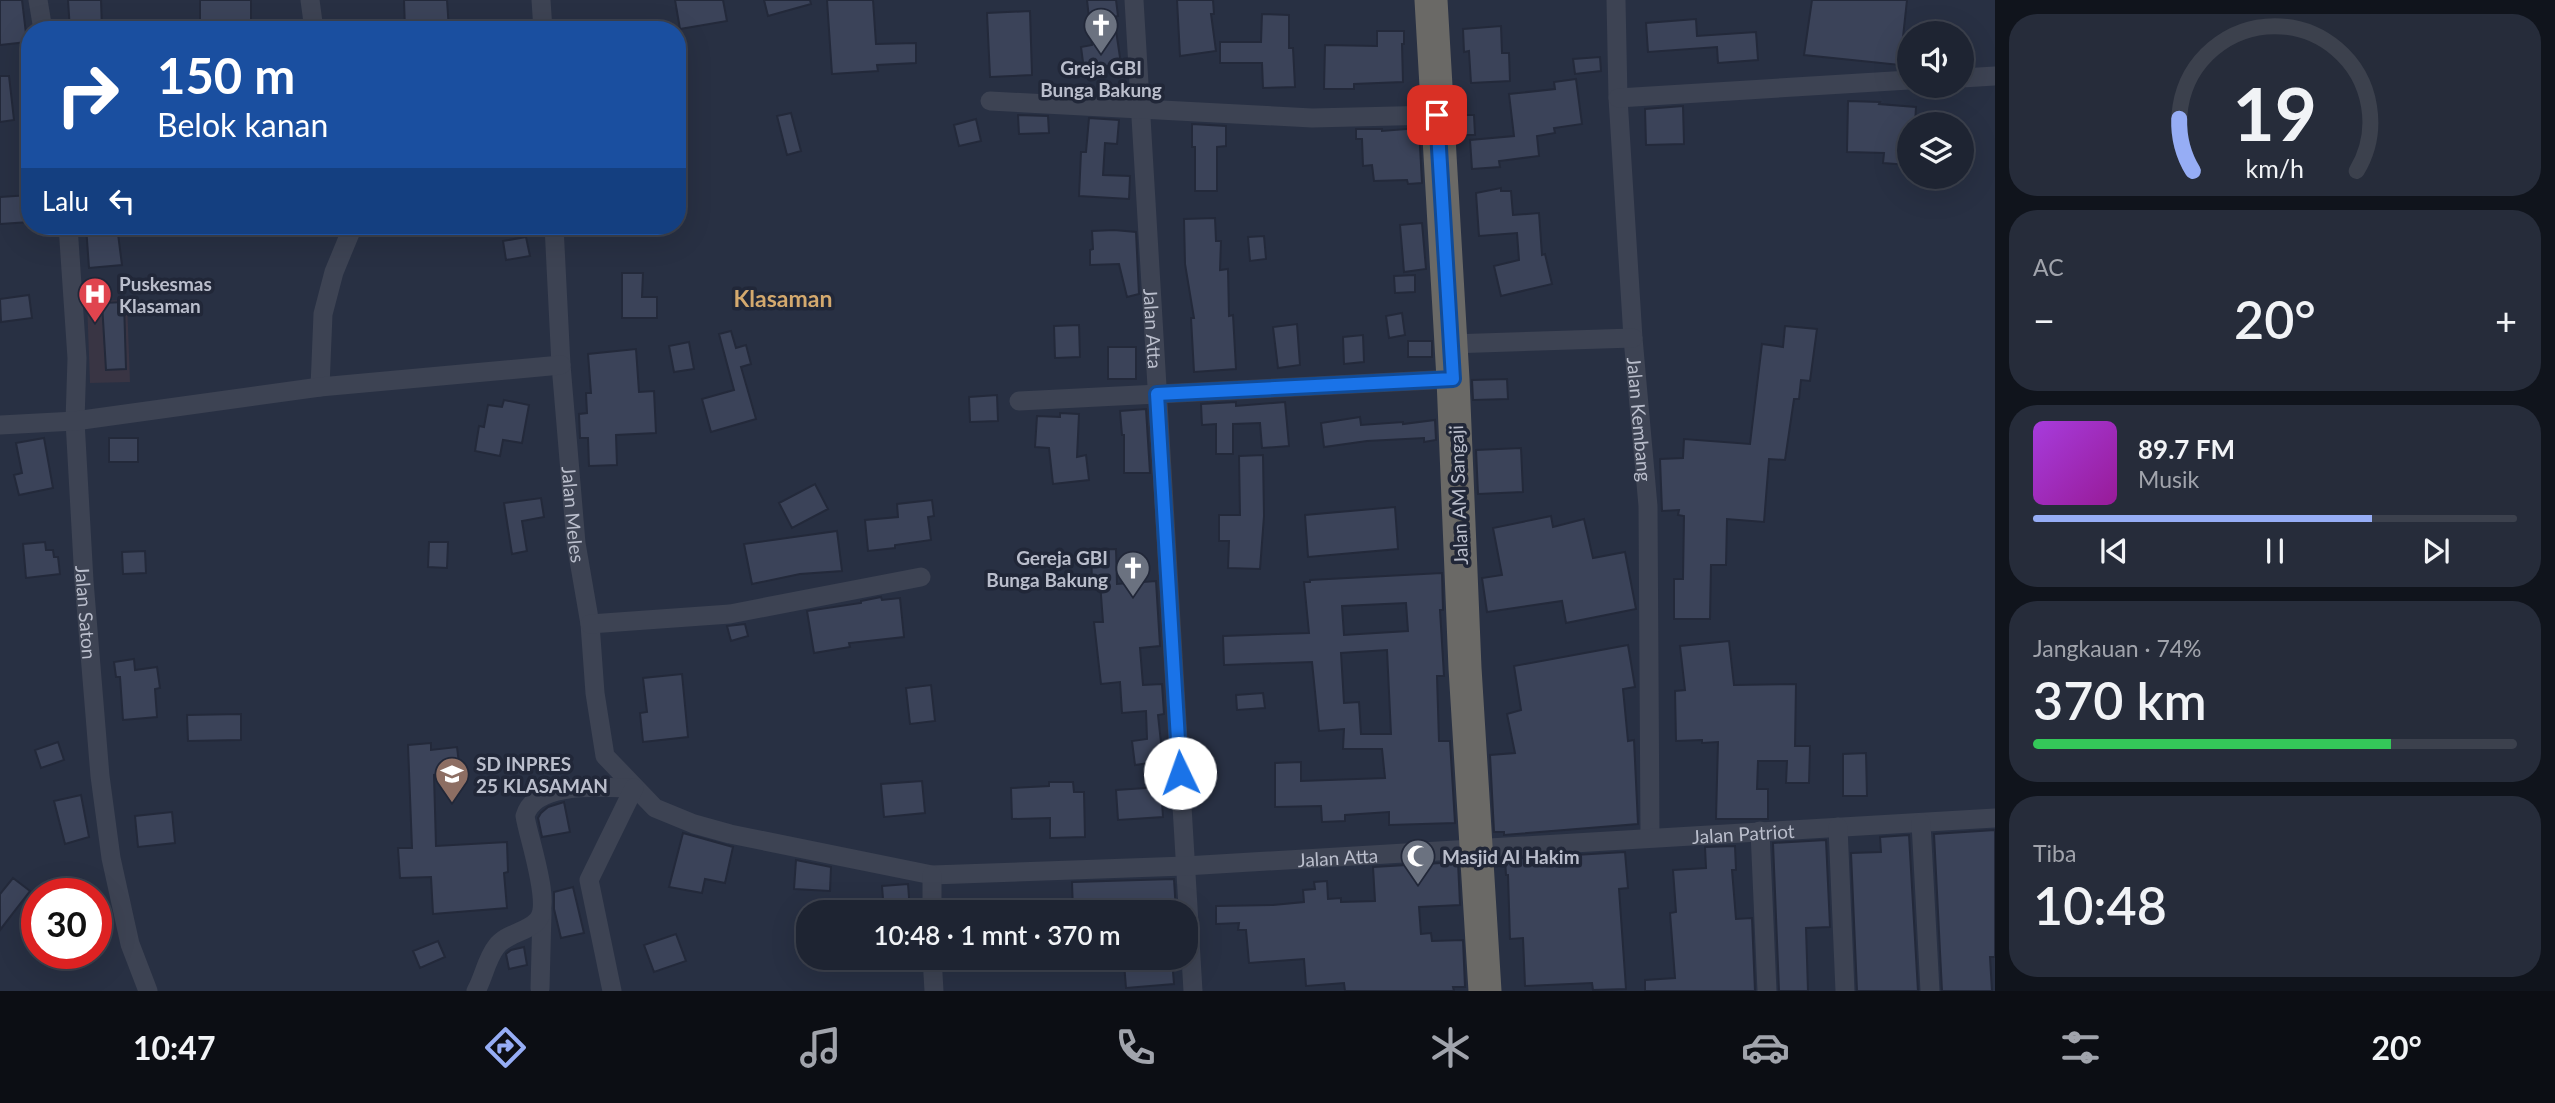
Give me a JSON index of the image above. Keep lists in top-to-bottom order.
{
  "streets": {
    "highway": ["Jalan AM Sangaji"],
    "street": [
      "Jalan Atta",
      "Jalan Kembang",
      "Jalan Meles",
      "Jalan Saton",
      "Jalan Patriot"
    ]
  },
  "crossings": [
    ["Jalan Atta", "Jalan AM Sangaji"],
    ["Jalan Atta", "Jalan Meles"],
    ["Jalan Atta", "Jalan Patriot"],
    ["Jalan Kembang", "Jalan Patriot"],
    ["Jalan AM Sangaji", "Jalan Patriot"]
  ],
  "districts": ["Klasaman"],
  "places": {
    "church": ["Greja GBI Bunga Bakung", "Gereja GBI Bunga Bakung"],
    "hospital": ["Puskesmas Klasaman"],
    "school or university": ["SD INPRES 25 KLASAMAN"],
    "mosque": ["Masjid Al Hakim"]
  },
  "page": {
    "turn": ["150 m", "Belok kanan"],
    "then": "Lalu",
    "tile": [
      "AC",
      ["Jangkauan · 74%", "370 km"],
      ["Tiba", "10:48"]
    ],
    "heat": ["−", "20°", "+"],
    "song": ["89.7 FM", "Musik"],
    "limit": "30",
    "trip": "10:48 · 1 mnt · 370 m",
    "tabs": ["10:47", "20°"],
    "gauge": ["19", "km/h"]
  }
}
